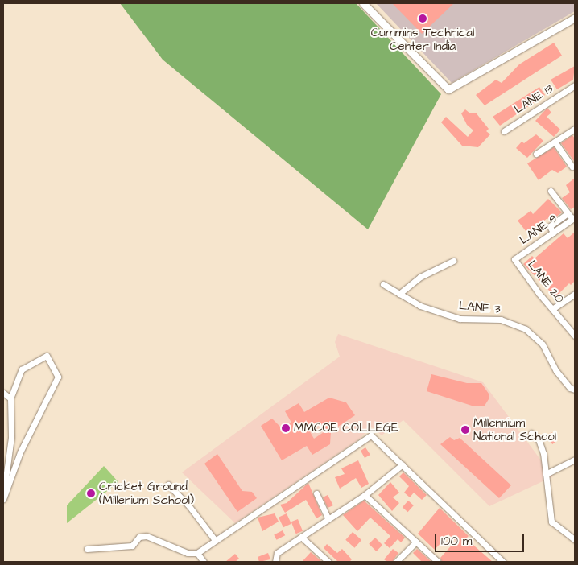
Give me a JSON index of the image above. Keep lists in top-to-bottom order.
{
  "streets": {
    "street": [
      "LANE 13",
      "LANE 9",
      "LANE 20",
      "LANE 3"
    ]
  },
  "crossings": [
    ["LANE 9", "LANE 20"]
  ],
  "places": [
    "Cummins Technical Center India",
    "MMCOE COLLEGE",
    "Millennium National School",
    "Cricket Ground (Millenium School)"
  ],
  "scale_bar": "100 m"
}
